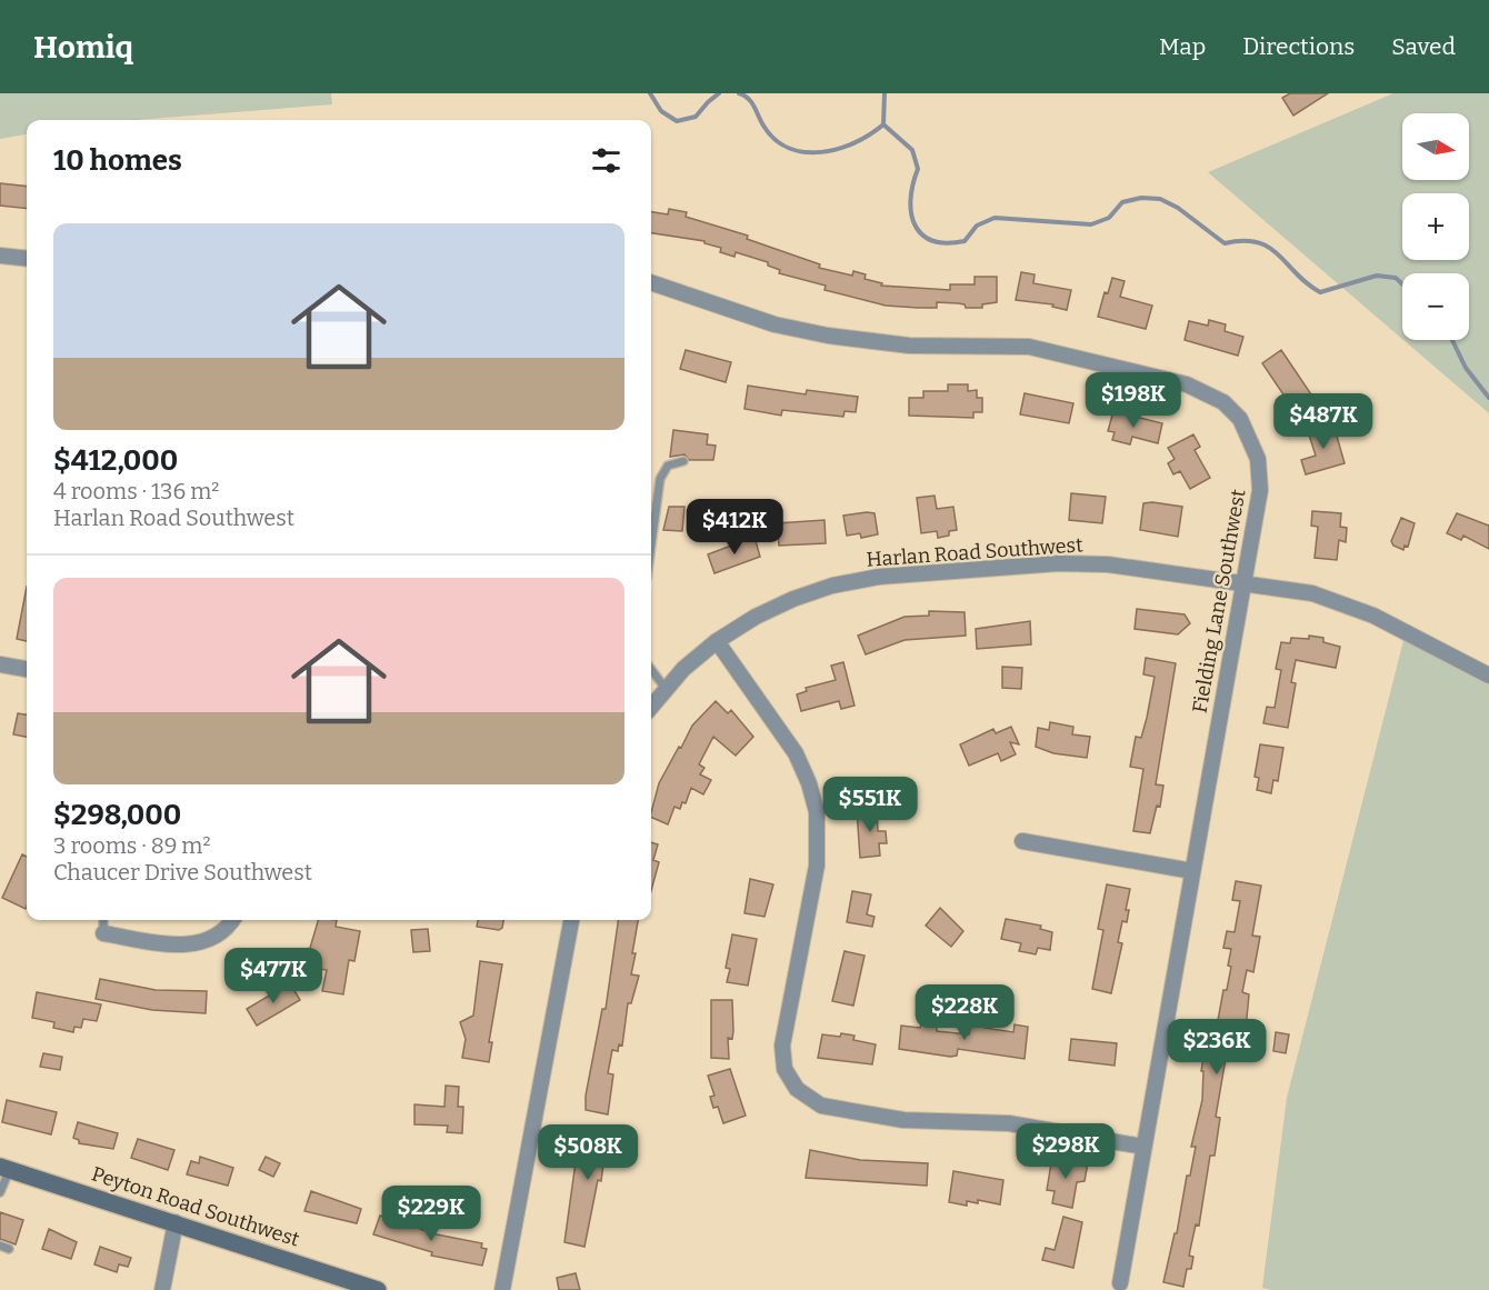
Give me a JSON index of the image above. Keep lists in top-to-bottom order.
{
  "streets": {
    "street": ["Harlan Road Southwest", "Fielding Lane Southwest", "Peyton Road Southwest"]
  },
  "crossings": [
    ["Harlan Road Southwest", "Fielding Lane Southwest"]
  ],
  "north": "right",
  "page": {
    "header": "Homiq",
    "nav": ["Map", "Directions", "Saved"],
    "map_buttons": ["+", "−"],
    "heading": "10 homes",
    "list": [
      {
        "name": "$412,000",
        "note": "4 rooms · 136 m² · Harlan Road Southwest"
      },
      {
        "name": "$298,000",
        "note": "3 rooms · 89 m² · Chaucer Drive Southwest"
      }
    ],
    "price": [
      "$198K",
      "$487K",
      "$412K",
      "$551K",
      "$477K",
      "$228K",
      "$236K",
      "$298K",
      "$508K",
      "$229K"
    ]
  }
}
